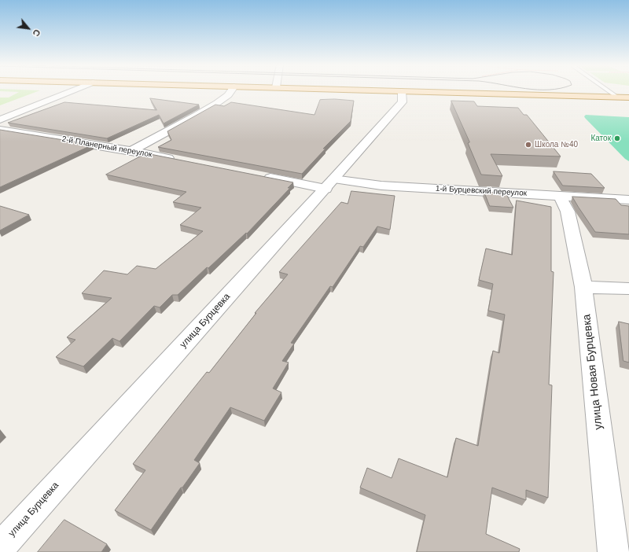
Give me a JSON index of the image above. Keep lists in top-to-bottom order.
{
  "streets": {
    "street": [
      "2-й Планерный переулок",
      "1-й Бурцевский переулок",
      "улица Бурцевка",
      "улица Новая Бурцевка"
    ]
  },
  "crossings": [
    ["1-й Бурцевский переулок", "улица Бурцевка"],
    ["1-й Бурцевский переулок", "улица Новая Бурцевка"]
  ],
  "places": ["Каток", "Школа №40"],
  "north": "bottom right"
}
